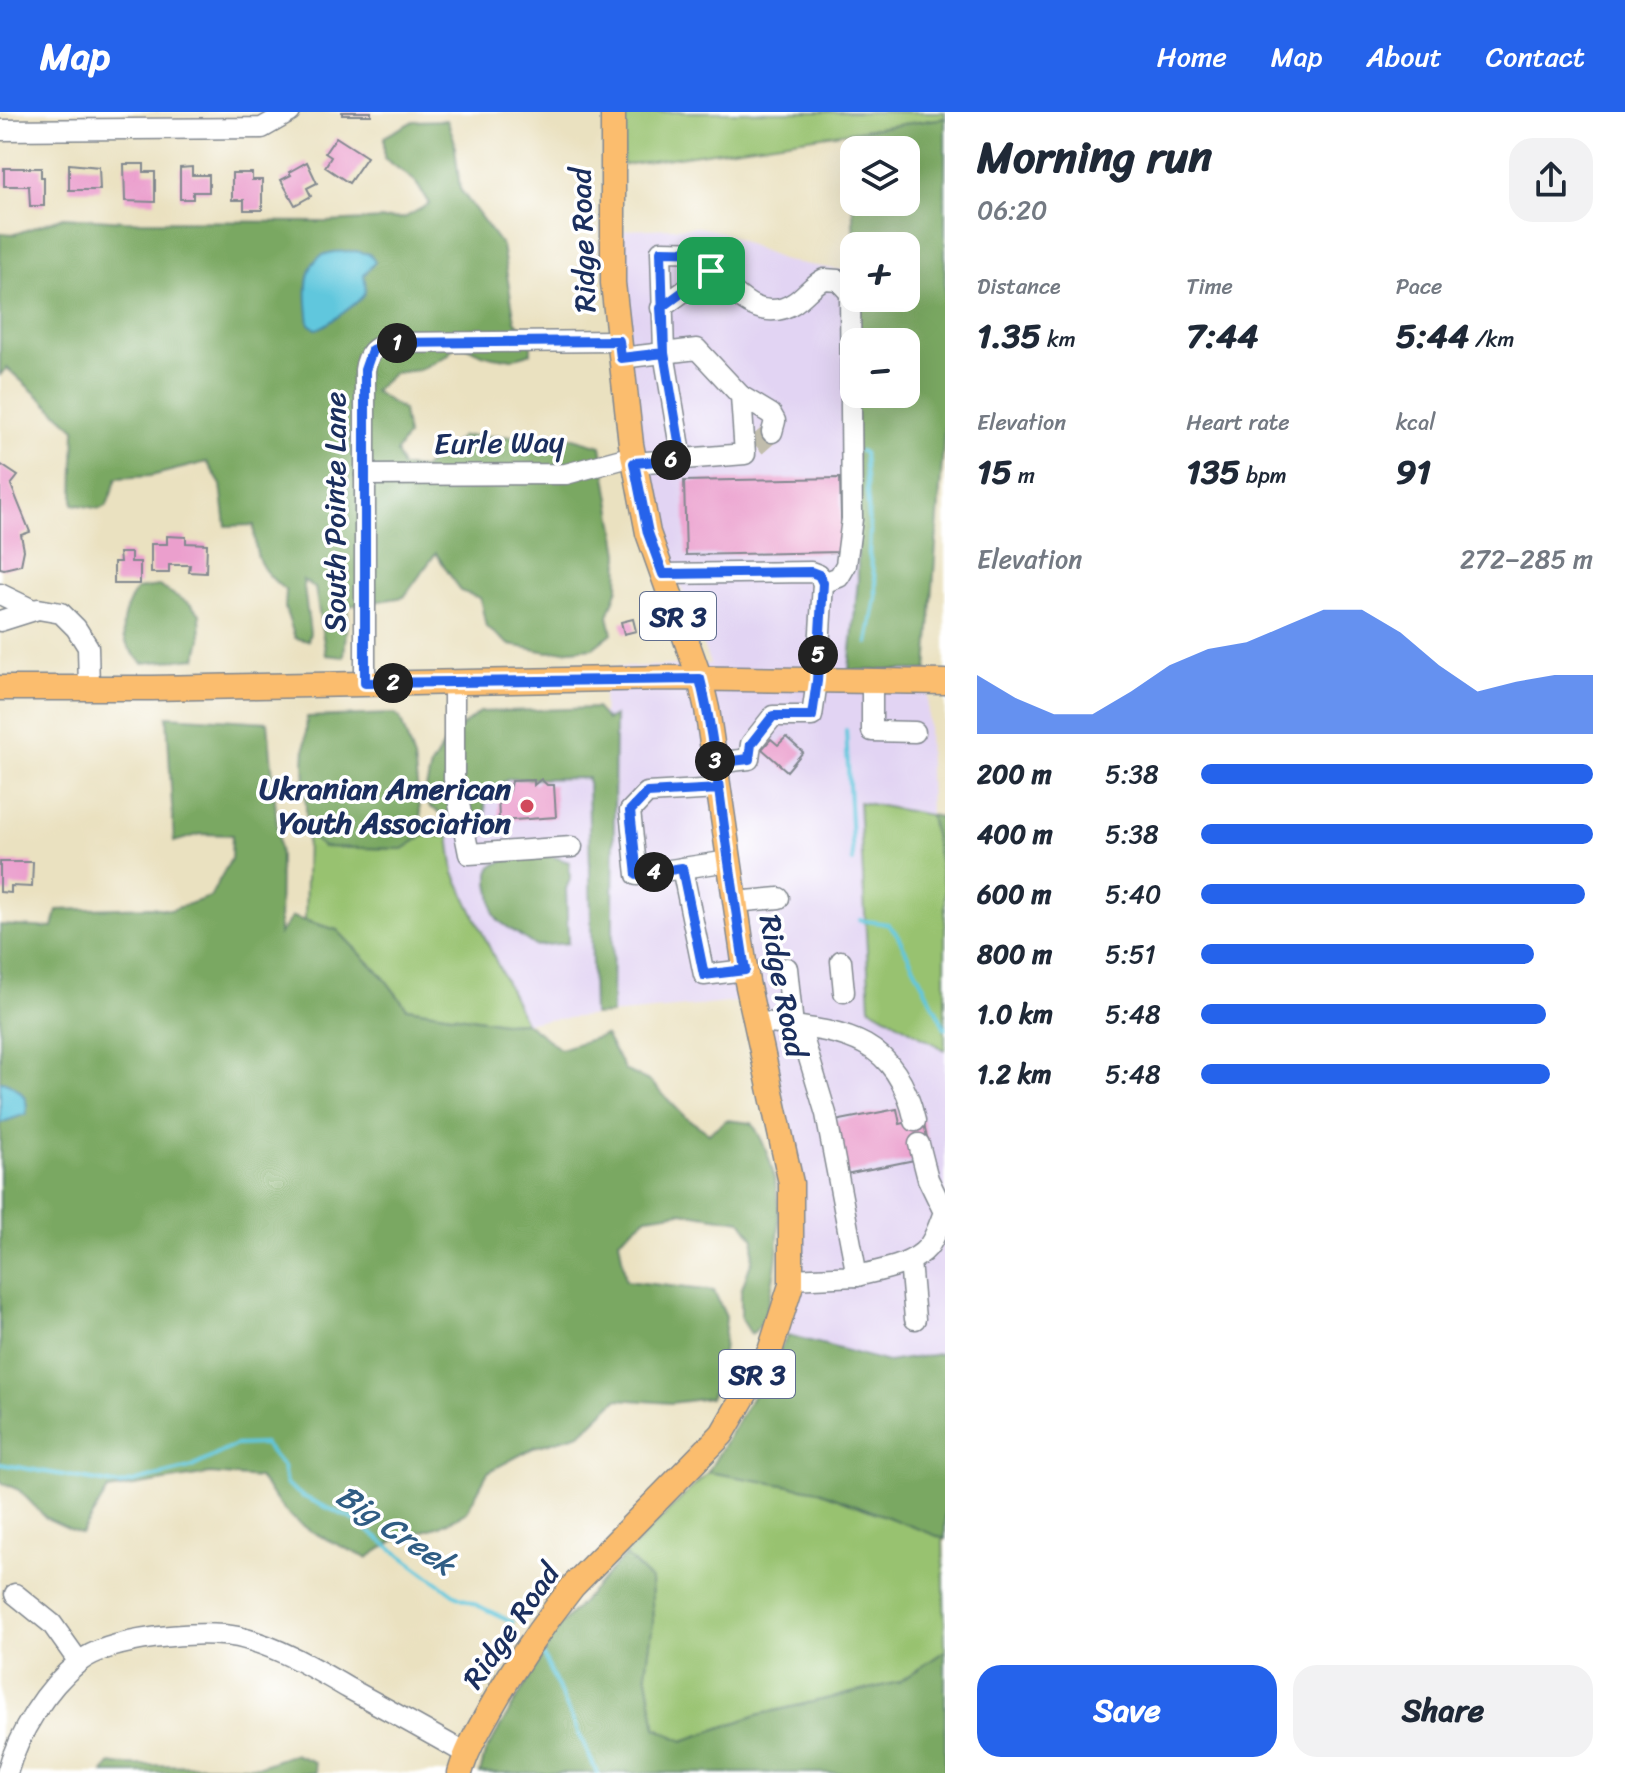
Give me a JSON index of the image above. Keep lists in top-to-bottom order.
{
  "streets": {
    "main road": ["Ridge Road", "SR 3"],
    "street": ["Eurle Way", "South Pointe Lane"]
  },
  "crossings": [
    ["Ridge Road", "Eurle Way"],
    ["Ridge Road", "South Pointe Lane"],
    ["Eurle Way", "South Pointe Lane"]
  ],
  "water": ["Big Creek"],
  "places": ["Ukranian American Youth Association"],
  "page": {
    "header": "Map",
    "nav": [
      "Home",
      "Map",
      "About",
      "Contact"
    ],
    "heading": ["Morning run", "06:20"],
    "map_buttons": ["+", "−"],
    "stats": [
      ["Distance", "1.35 km"],
      ["Time", "7:44"],
      ["Pace", "5:44 /km"],
      ["Elevation", "15 m"],
      ["Heart rate", "135 bpm"],
      ["kcal", "91"]
    ],
    "pins": [
      "1",
      "6",
      "5",
      "2",
      "3",
      "4"
    ],
    "chart": ["Elevation", "272–285 m"],
    "list": [
      {
        "name": "200 m",
        "note": "5:38"
      },
      {
        "name": "400 m",
        "note": "5:38"
      },
      {
        "name": "600 m",
        "note": "5:40"
      },
      {
        "name": "800 m",
        "note": "5:51"
      },
      {
        "name": "1.0 km",
        "note": "5:48"
      },
      {
        "name": "1.2 km",
        "note": "5:48"
      }
    ],
    "buttons": ["Save", "Share"]
  }
}
